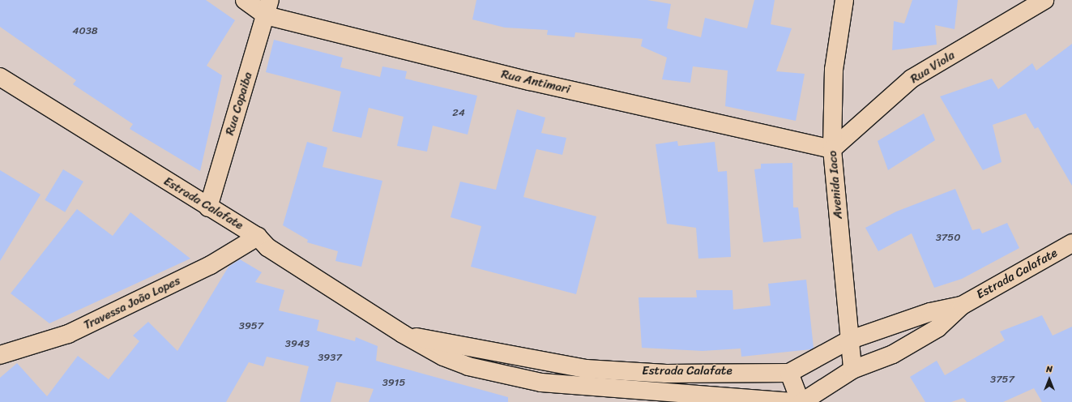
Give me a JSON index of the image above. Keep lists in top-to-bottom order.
{
  "streets": {
    "street": [
      "Rua Viola",
      "Rua Antimari",
      "Rua Copaiba",
      "Avenida Iaco",
      "Estrada Calafate",
      "Travessa João Lopes"
    ]
  },
  "crossings": [
    ["Rua Viola", "Rua Antimari"],
    ["Rua Viola", "Avenida Iaco"],
    ["Rua Antimari", "Rua Copaiba"],
    ["Rua Antimari", "Avenida Iaco"],
    ["Rua Copaiba", "Estrada Calafate"],
    ["Avenida Iaco", "Estrada Calafate"],
    ["Estrada Calafate", "Travessa João Lopes"]
  ],
  "house_numbers": [
    "4038",
    "24",
    "3750",
    "3957",
    "3943",
    "3937",
    "3757",
    "3915"
  ],
  "north": "top"
}
